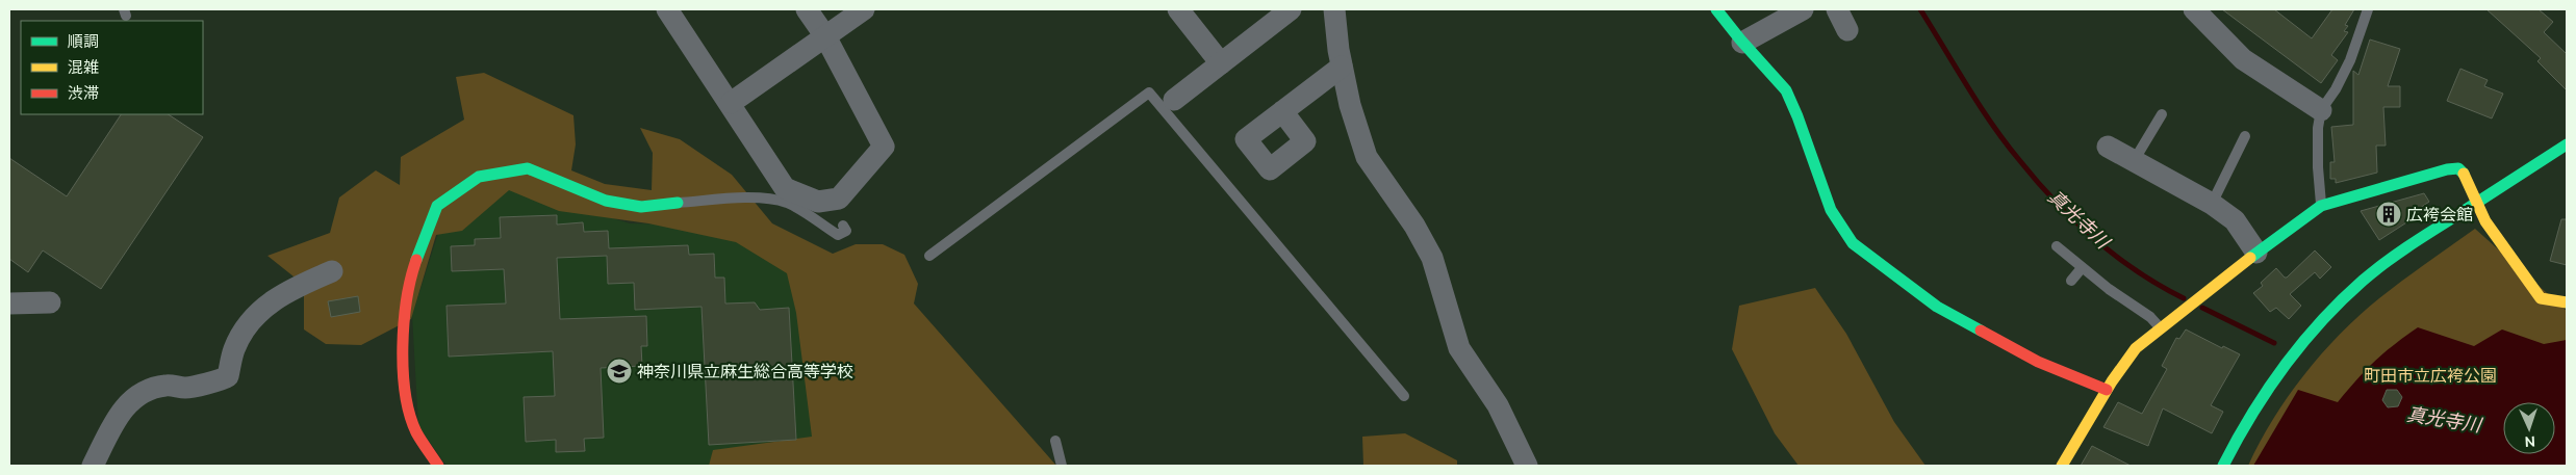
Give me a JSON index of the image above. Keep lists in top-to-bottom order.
{
  "water": ["真光寺川"],
  "parks": ["町田市立広袴公園"],
  "places": {
    "building": ["広袴会館"],
    "school or university": ["神奈川県立麻生総合高等学校"]
  },
  "legend": ["順調", "混雑", "渋滞"],
  "north": "bottom"
}
